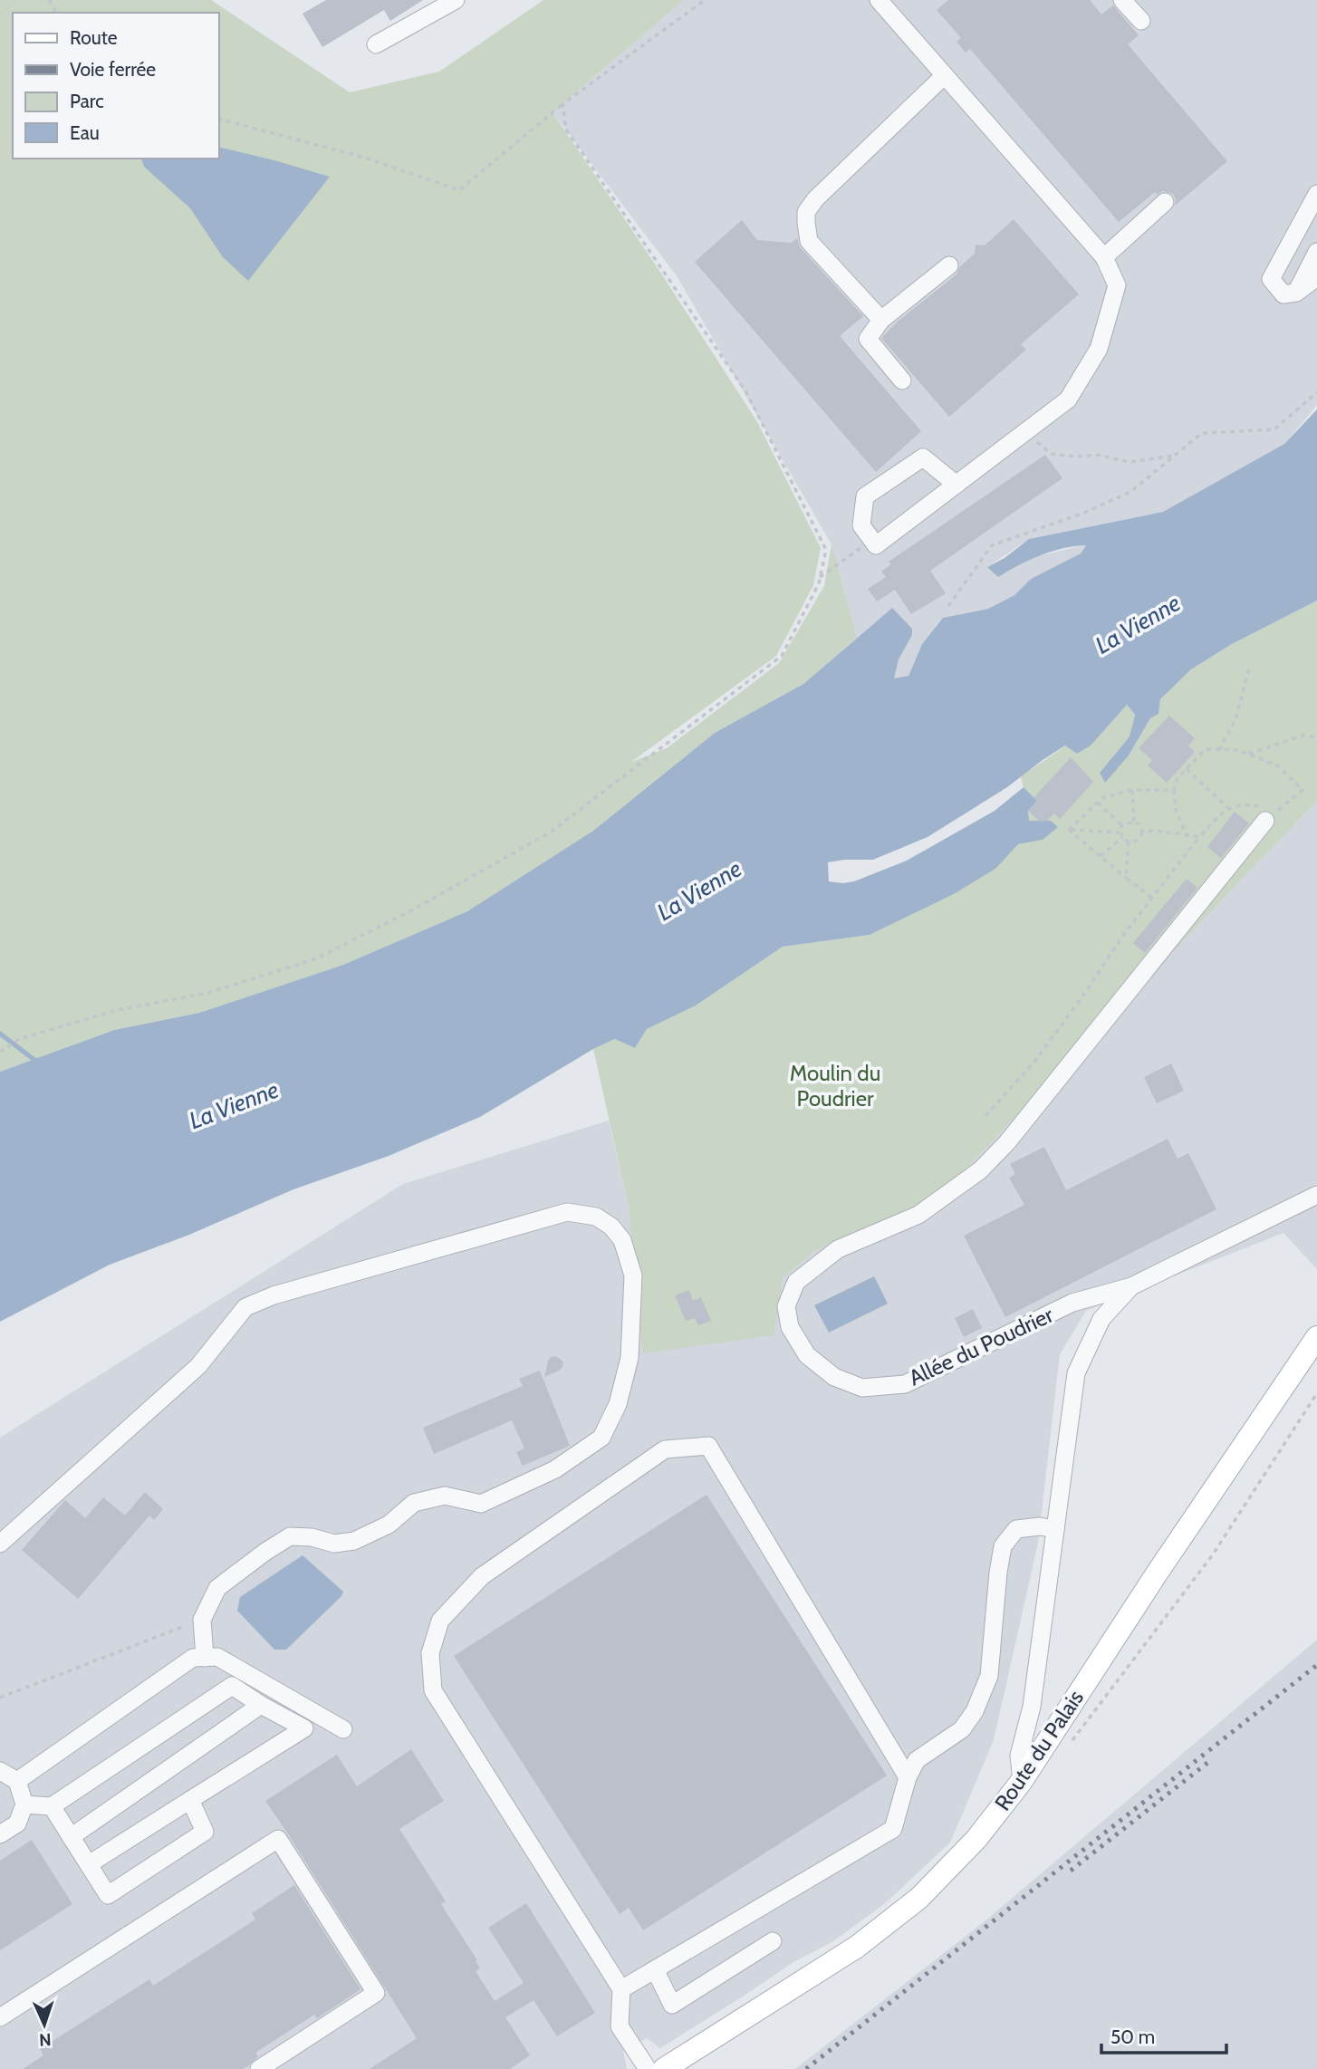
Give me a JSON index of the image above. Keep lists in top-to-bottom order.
{
  "streets": {
    "main road": ["Route du Palais"],
    "street": ["Allée du Poudrier"]
  },
  "water": ["La Vienne"],
  "parks": ["Moulin du Poudrier"],
  "legend": [
    "Route",
    "Voie ferrée",
    "Parc",
    "Eau"
  ],
  "scale_bar": "50 m",
  "north": "bottom"
}
